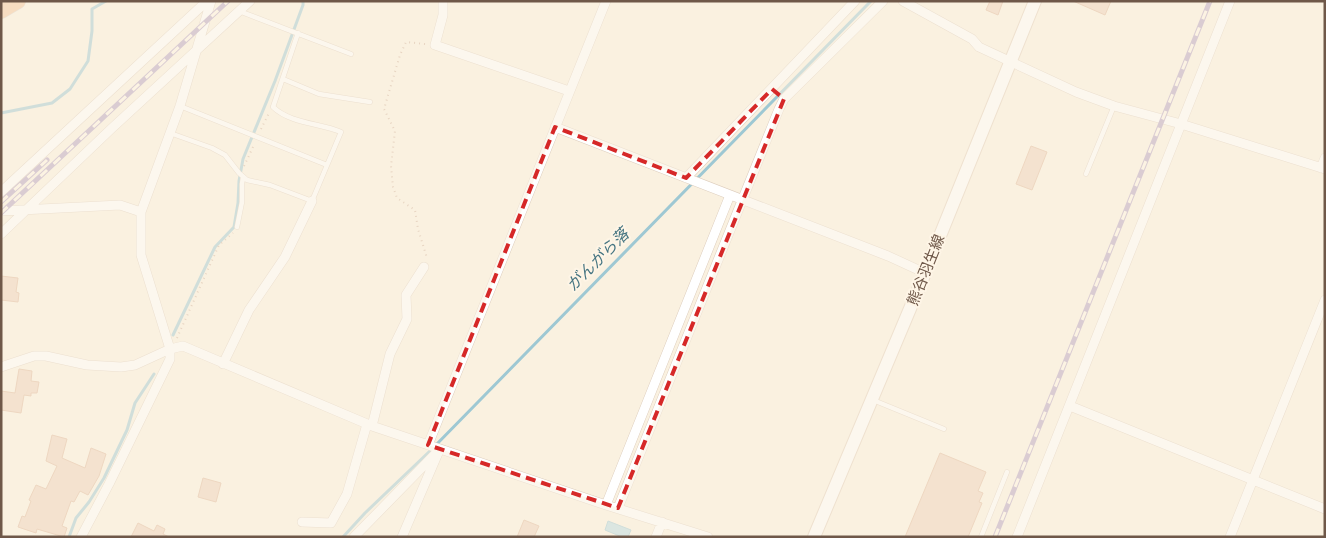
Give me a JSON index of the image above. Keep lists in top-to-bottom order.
{
  "streets": {
    "main road": ["熊谷羽生線"]
  },
  "water": ["がんがら落"]
}
